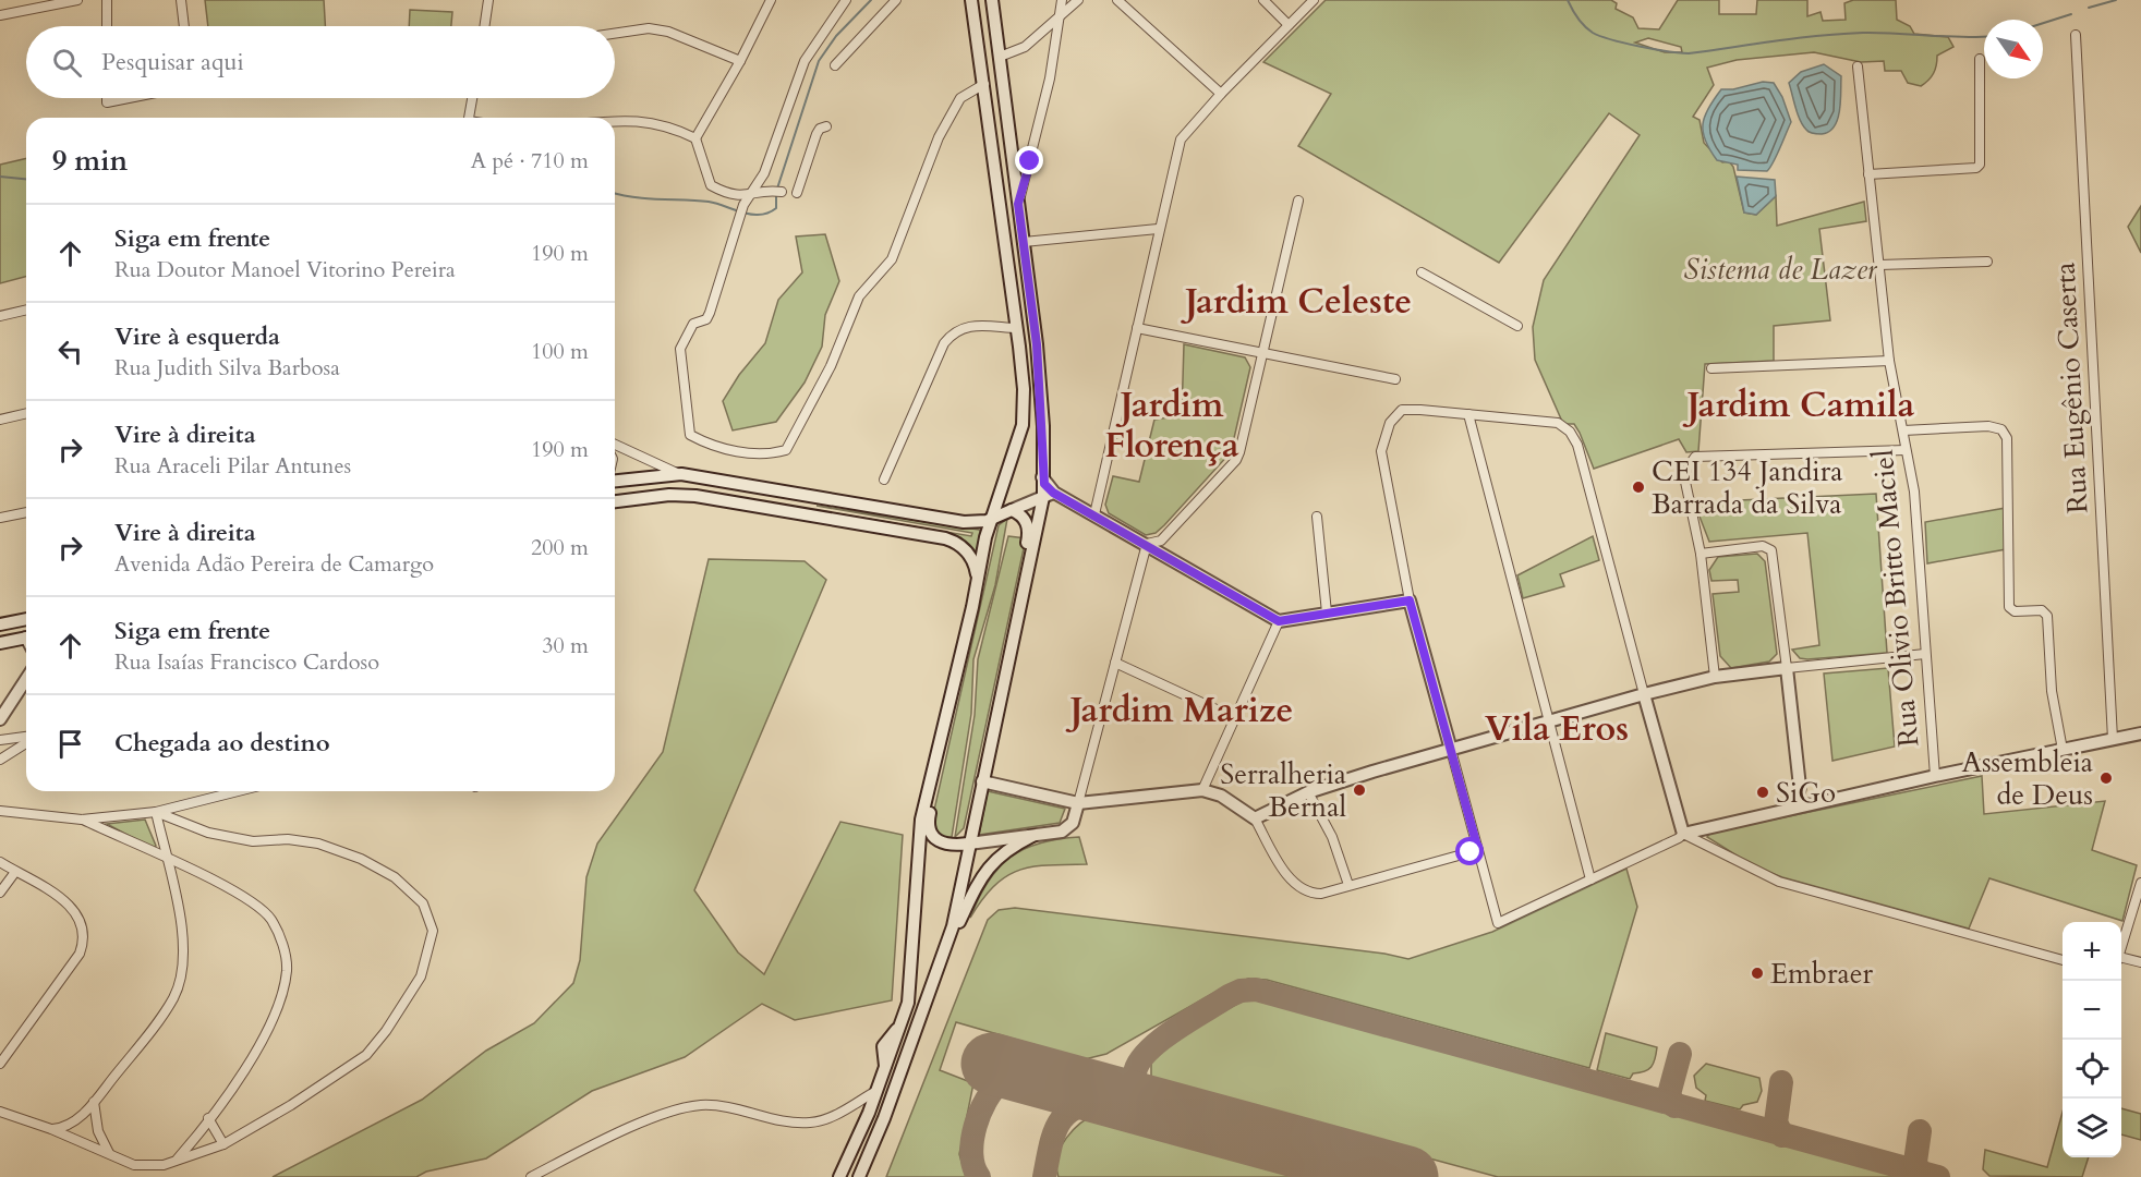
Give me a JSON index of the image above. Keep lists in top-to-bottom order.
{
  "streets": {
    "street": ["Rua Eugênio Caserta", "Rua Olivio Britto Maciel"]
  },
  "districts": [
    "Jardim Celeste",
    "Jardim Florença",
    "Jardim Camila",
    "Jardim Marize",
    "Vila Eros"
  ],
  "parks": ["Sistema de Lazer"],
  "places": [
    "CEI 134 Jandira Barrada da Silva",
    "Assembleia de Deus",
    "Serralheria Bernal",
    "SiGo",
    "Embraer"
  ],
  "north": "bottom right",
  "page": {
    "search": "Pesquisar aqui",
    "heading": ["9 min", "A pé · 710 m"],
    "list": [
      ["Siga em frente", "Rua Doutor Manoel Vitorino Pereira", "190 m"],
      ["Vire à esquerda", "Rua Judith Silva Barbosa", "100 m"],
      ["Vire à direita", "Rua Araceli Pilar Antunes", "190 m"],
      ["Vire à direita", "Avenida Adão Pereira de Camargo", "200 m"],
      ["Siga em frente", "Rua Isaías Francisco Cardoso", "30 m"],
      "Chegada ao destino"
    ],
    "map_buttons": ["+", "−"]
  }
}
